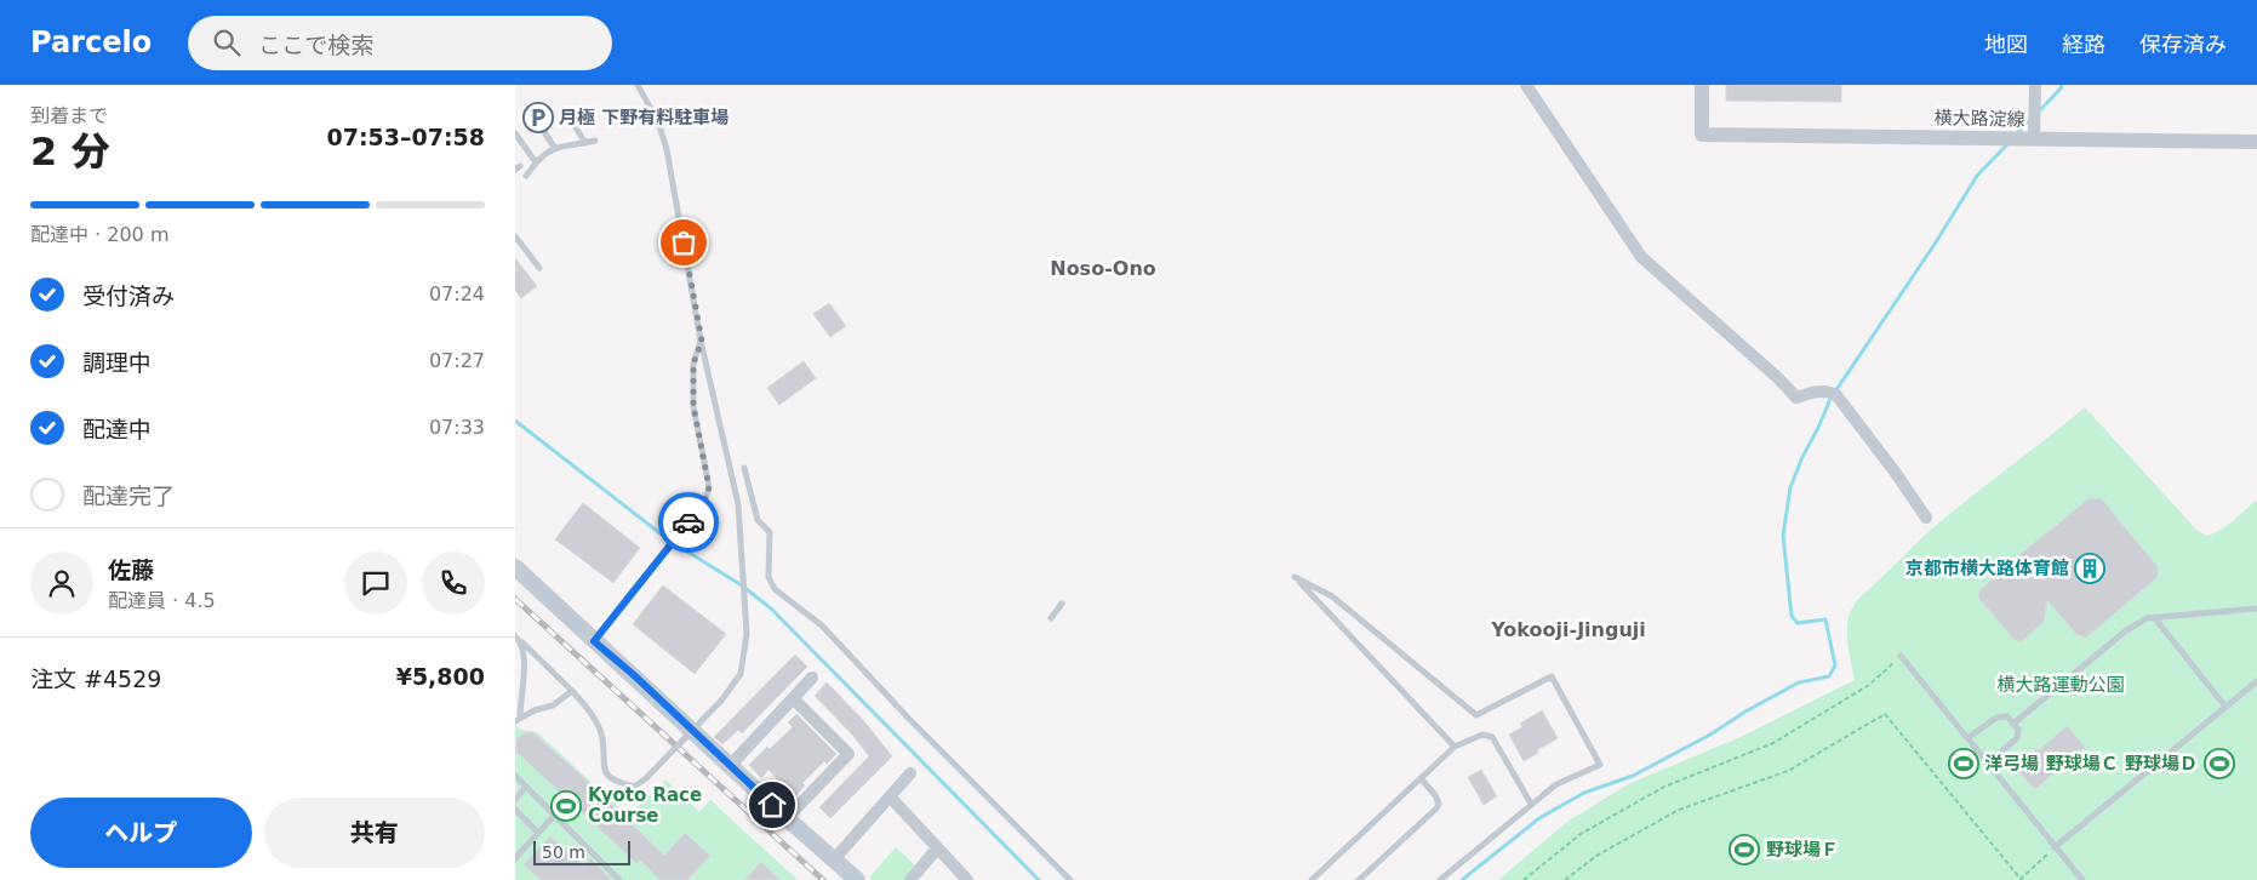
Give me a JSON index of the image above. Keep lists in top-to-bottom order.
{
  "streets": {
    "street": ["横大路淀線"]
  },
  "districts": ["Noso-Ono", "Yokooji-Jinguji"],
  "parks": ["横大路運動公園"],
  "places": {
    "parking": ["月極 下野有料駐車場"],
    "building": ["京都市横大路体育館"],
    "sports": [
      "洋弓場",
      "野球場Ｃ 野球場Ｄ",
      "Kyoto Race Course",
      "野球場Ｆ"
    ]
  },
  "scale_bar": "50 m",
  "page": {
    "header": "Parcelo",
    "search": "ここで検索",
    "nav": ["地図", "経路", "保存済み"],
    "heading": ["2 分", "到着まで", "07:53–07:58"],
    "panel": [
      "佐藤",
      "配達員 · 4.5",
      "注文 #4529",
      "¥5,800"
    ],
    "bar": "配達中 · 200 m",
    "list": [
      ["受付済み", "07:24"],
      ["調理中", "07:27"],
      ["配達中", "07:33"],
      "配達完了"
    ],
    "buttons": ["ヘルプ", "共有"],
    "scale": "50 m"
  }
}
